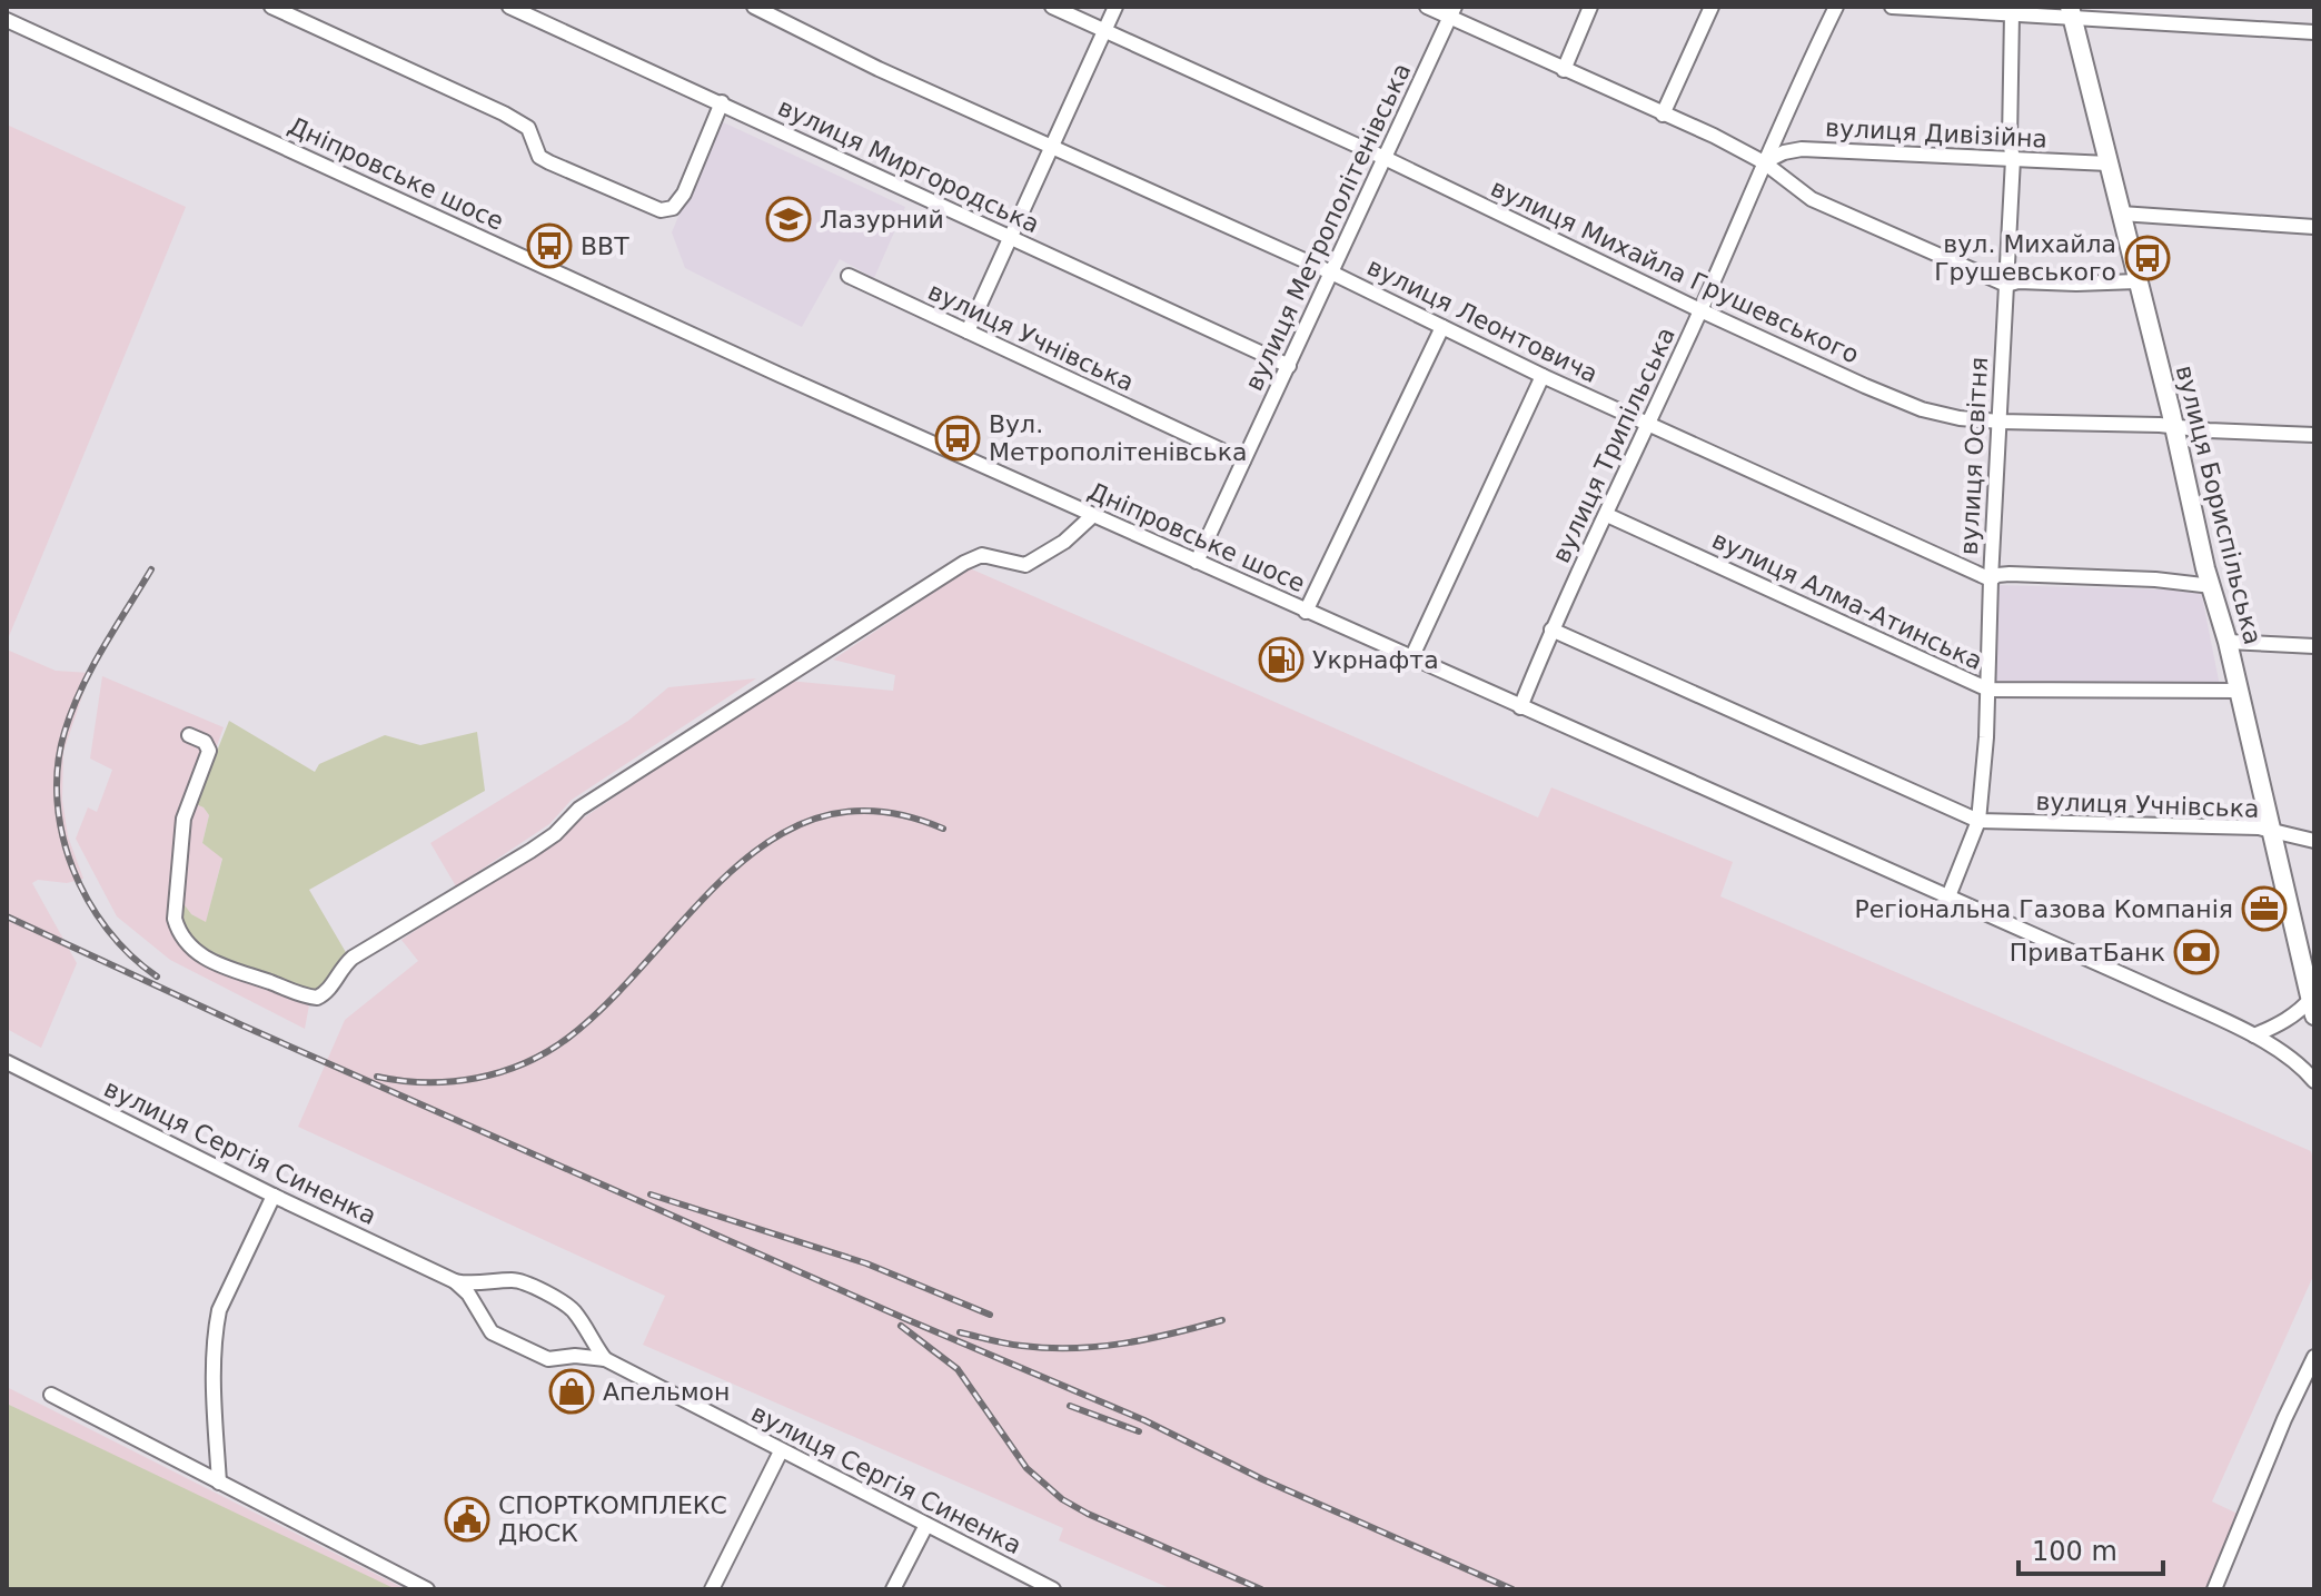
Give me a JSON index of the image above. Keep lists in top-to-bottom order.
{
  "streets": {
    "main road": ["вулиця Бориспільська"],
    "street": [
      "вулиця Дивізійна",
      "вулиця Миргородська",
      "Дніпровське шосе",
      "вулиця Метрополітенівська",
      "вулиця Михайла Грушевського",
      "вулиця Леонтовича",
      "вулиця Учнівська",
      "вулиця Трипільська",
      "вулиця Освітня",
      "вулиця Алма-Атинська",
      "вулиця Сергія Синенка"
    ]
  },
  "crossings": [
    ["вулиця Дивізійна", "вулиця Трипільська"],
    ["вулиця Дивізійна", "вулиця Освітня"],
    ["вулиця Дивізійна", "вулиця Бориспільська"],
    ["вулиця Миргородська", "вулиця Метрополітенівська"],
    ["Дніпровське шосе", "вулиця Метрополітенівська"],
    ["Дніпровське шосе", "вулиця Трипільська"],
    ["Дніпровське шосе", "вулиця Освітня"],
    ["вулиця Метрополітенівська", "вулиця Михайла Грушевського"],
    ["вулиця Метрополітенівська", "вулиця Леонтовича"],
    ["вулиця Метрополітенівська", "вулиця Учнівська"],
    ["вулиця Михайла Грушевського", "вулиця Трипільська"],
    ["вулиця Михайла Грушевського", "вулиця Освітня"],
    ["вулиця Михайла Грушевського", "вулиця Бориспільська"],
    ["вулиця Леонтовича", "вулиця Трипільська"],
    ["вулиця Леонтовича", "вулиця Освітня"],
    ["вулиця Учнівська", "вулиця Освітня"],
    ["вулиця Учнівська", "вулиця Бориспільська"],
    ["вулиця Трипільська", "вулиця Алма-Атинська"],
    ["вулиця Освітня", "вулиця Алма-Атинська"],
    ["вулиця Бориспільська", "вулиця Алма-Атинська"]
  ],
  "places": {
    "school or university": ["Лазурний"],
    "bus stop": ["ВВТ", "вул. Михайла Грушевського", "Вул. Метрополітенівська"],
    "fuel station": ["Укрнафта"],
    "office": ["Регіональна Газова Компанія"],
    "bank": ["ПриватБанк"],
    "shop": ["Апельмон"],
    "public building": ["СПОРТКОМПЛЕКС ДЮСК"]
  },
  "scale_bar": "100 m"
}
